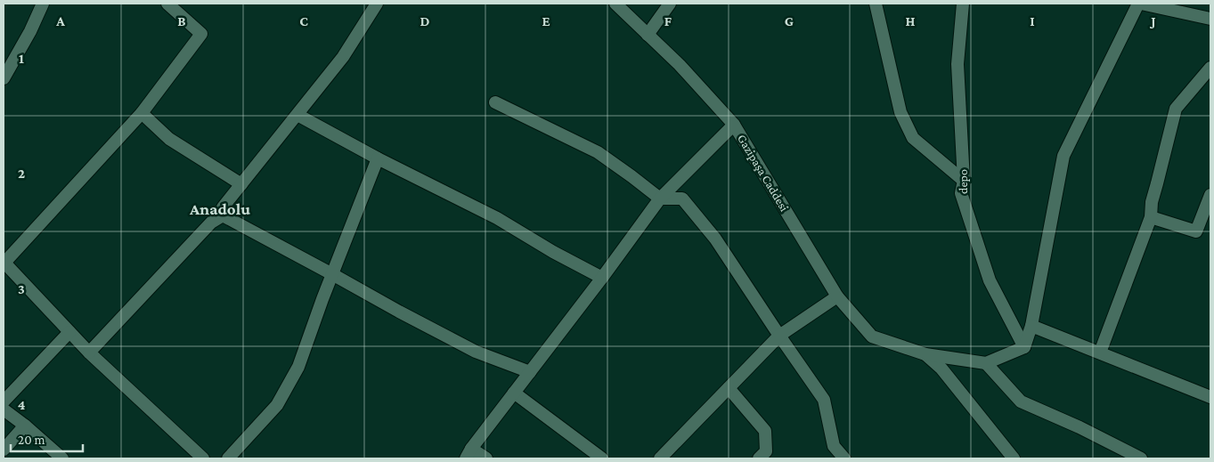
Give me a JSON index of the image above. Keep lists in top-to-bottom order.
{
  "streets": {
    "street": ["Gazipaşa Caddesi", "depo"]
  },
  "districts": ["Anadolu"],
  "scale_bar": "20 m",
  "grid": {
    "columns": [
      "A",
      "B",
      "C",
      "D",
      "E",
      "F",
      "G",
      "H",
      "I",
      "J"
    ],
    "rows": [
      "1",
      "2",
      "3",
      "4"
    ]
  }
}
